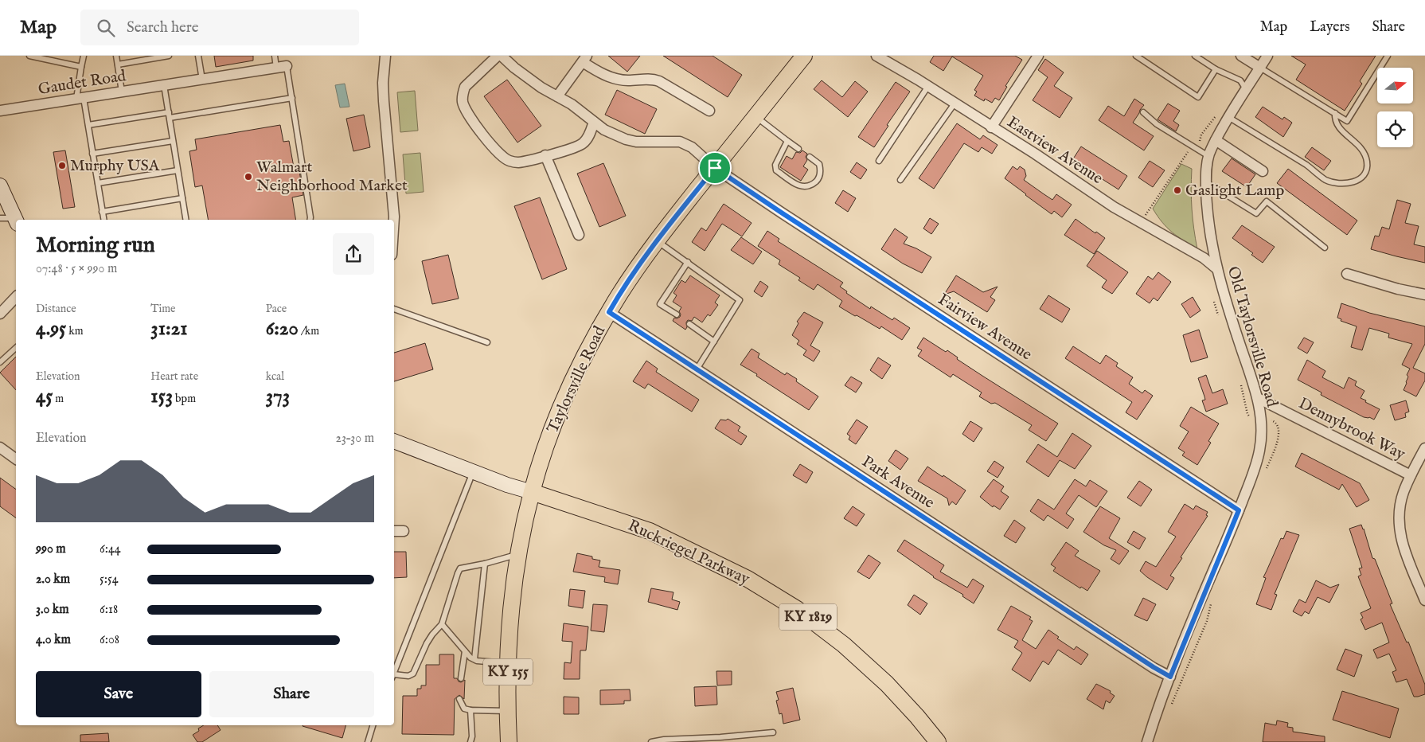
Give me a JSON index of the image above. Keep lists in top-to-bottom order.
{
  "streets": {
    "main road": [
      "Taylorsville Road",
      "Ruckriegel Parkway",
      "KY 1819",
      "KY 155"
    ],
    "street": [
      "Gaudet Road",
      "Eastview Avenue",
      "Fairview Avenue",
      "Old Taylorsville Road",
      "Dennybrook Way",
      "Park Avenue"
    ]
  },
  "crossings": [
    ["Eastview Avenue", "Old Taylorsville Road"],
    ["Fairview Avenue", "Old Taylorsville Road"],
    ["Fairview Avenue", "Taylorsville Road"],
    ["Old Taylorsville Road", "Dennybrook Way"],
    ["Old Taylorsville Road", "Park Avenue"],
    ["Taylorsville Road", "Park Avenue"],
    ["Taylorsville Road", "Ruckriegel Parkway"]
  ],
  "places": ["Murphy USA", "Walmart Neighborhood Market", "Gaslight Lamp"],
  "north": "right",
  "page": {
    "header": "Map",
    "search": "Search here",
    "nav": ["Map", "Layers", "Share"],
    "heading": ["Morning run", "07:48 · 5 × 990 m"],
    "stats": [
      ["Distance", "4.95 km"],
      ["Time", "31:21"],
      ["Pace", "6:20 /km"],
      ["Elevation", "45 m"],
      ["Heart rate", "153 bpm"],
      ["kcal", "373"]
    ],
    "chart": ["Elevation", "23–30 m"],
    "list": [
      {
        "name": "990 m",
        "note": "6:44"
      },
      {
        "name": "2.0 km",
        "note": "5:54"
      },
      {
        "name": "3.0 km",
        "note": "6:18"
      },
      {
        "name": "4.0 km",
        "note": "6:08"
      }
    ],
    "buttons": ["Save", "Share"]
  }
}
